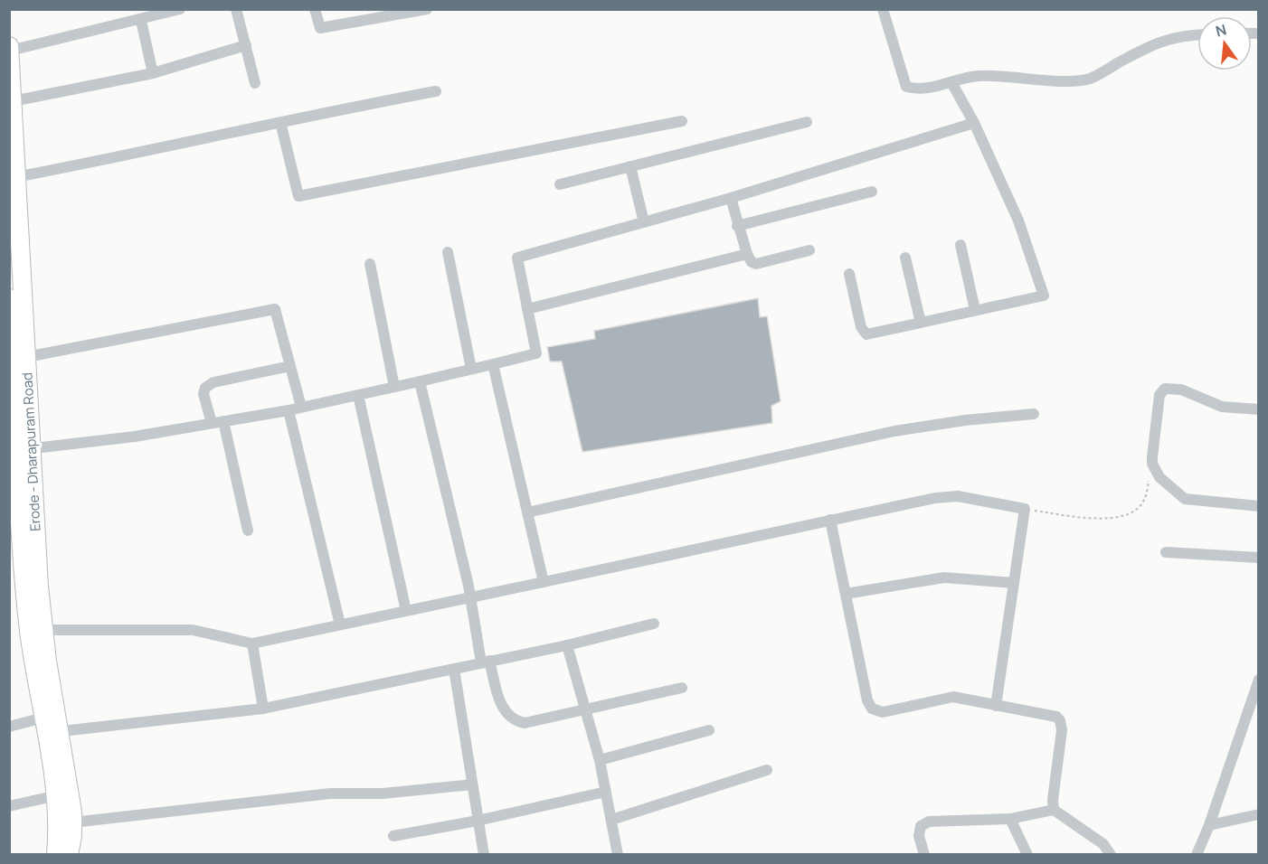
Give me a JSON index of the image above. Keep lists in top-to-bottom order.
{
  "streets": {
    "main road": ["Erode - Dharapuram Road"]
  },
  "north": "top"
}
